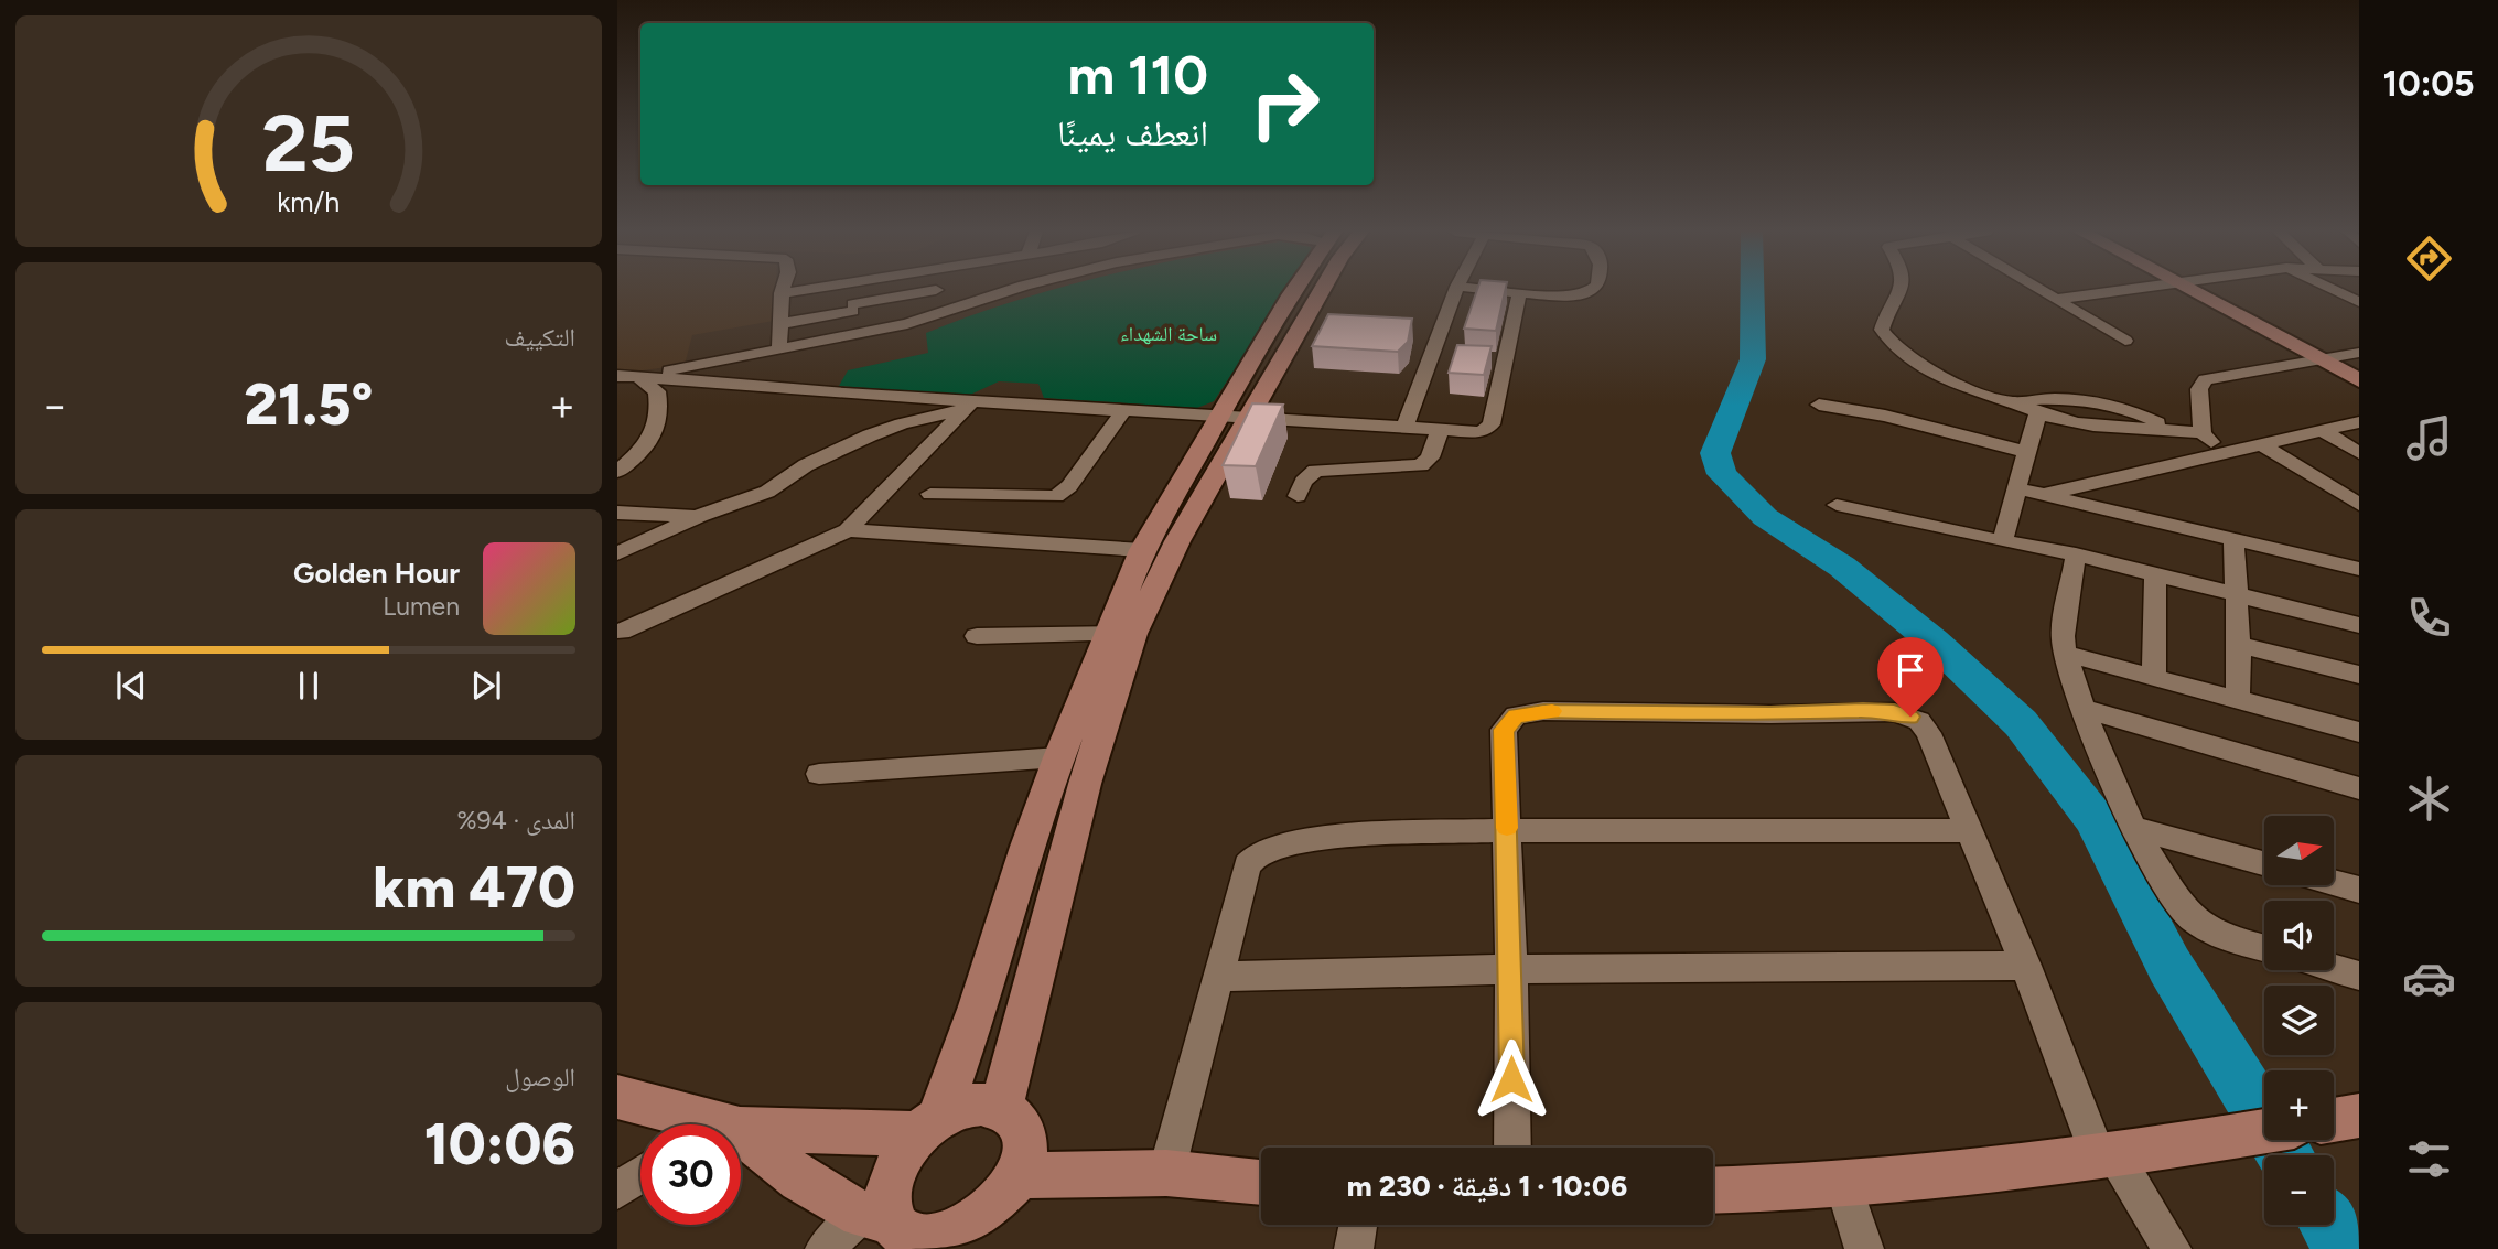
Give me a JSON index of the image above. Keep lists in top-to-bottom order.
{
  "parks": ["ساحة الشهداء"],
  "north": "right",
  "page": {
    "tabs": "10:05",
    "turn": ["110 m", "انعطف يمينًا"],
    "tile": [
      "التكييف",
      ["المدى · 94%", "470 km"],
      ["الوصول", "10:06"]
    ],
    "heat": ["−", "21.5°", "+"],
    "song": ["Golden Hour", "Lumen"],
    "map_buttons": ["+", "−"],
    "limit": "30",
    "trip": "10:06 · 1 دقيقة · 230 m",
    "gauge": ["25", "km/h"]
  }
}
